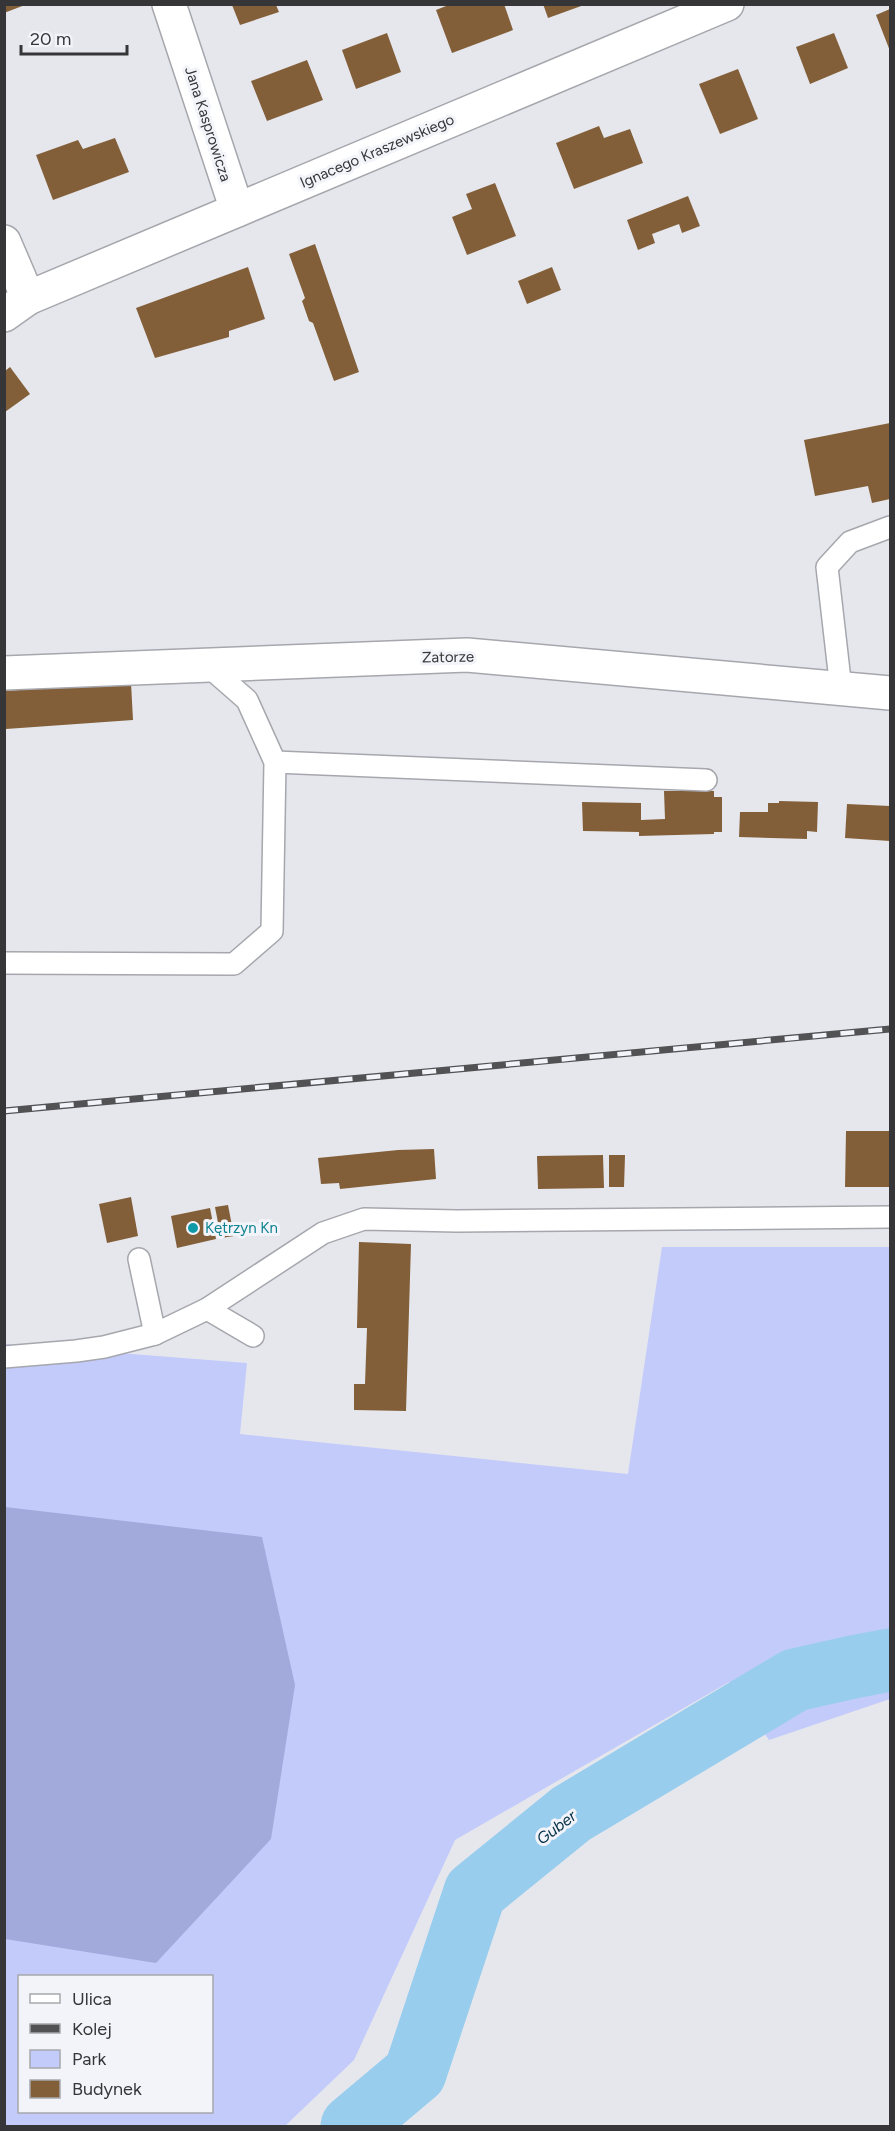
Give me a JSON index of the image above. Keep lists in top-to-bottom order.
{
  "streets": {
    "street": ["Jana Kasprowicza", "Ignacego Kraszewskiego", "Zatorze"]
  },
  "crossings": [
    ["Jana Kasprowicza", "Ignacego Kraszewskiego"]
  ],
  "water": ["Guber"],
  "places": ["Kętrzyn Kn"],
  "legend": [
    "Ulica",
    "Kolej",
    "Park",
    "Budynek"
  ],
  "scale_bar": "20 m"
}
